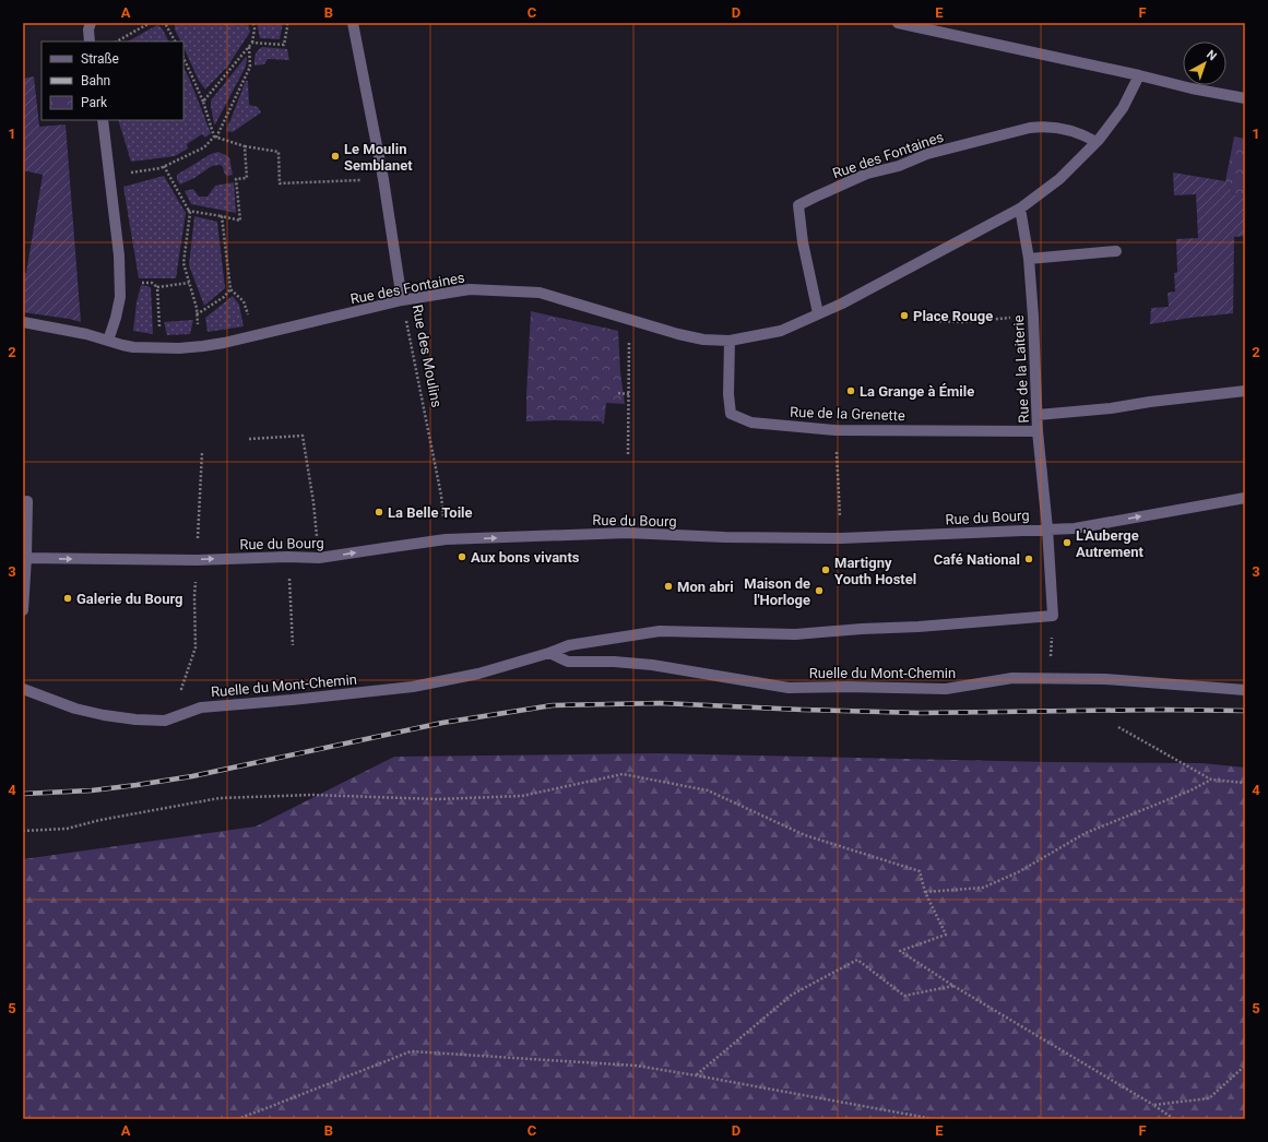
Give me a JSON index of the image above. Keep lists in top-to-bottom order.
{
  "streets": {
    "street": [
      "Rue des Fontaines",
      "Rue des Moulins",
      "Rue de la Laiterie",
      "Rue de la Grenette",
      "Rue du Bourg",
      "Ruelle du Mont-Chemin"
    ]
  },
  "crossings": [
    ["Rue des Fontaines", "Rue des Moulins"],
    ["Rue des Fontaines", "Rue de la Laiterie"],
    ["Rue des Fontaines", "Rue de la Grenette"],
    ["Rue des Moulins", "Rue du Bourg"],
    ["Rue de la Laiterie", "Rue de la Grenette"],
    ["Rue de la Laiterie", "Rue du Bourg"],
    ["Rue de la Laiterie", "Ruelle du Mont-Chemin"],
    ["Rue du Bourg", "Ruelle du Mont-Chemin"]
  ],
  "one_way": ["Rue du Bourg"],
  "places": [
    "Le Moulin Semblanet",
    "Place Rouge",
    "La Grange à Émile",
    "La Belle Toile",
    "L'Auberge Autrement",
    "Aux bons vivants",
    "Café National",
    "Martigny Youth Hostel",
    "Mon abri",
    "Maison de l'Horloge",
    "Galerie du Bourg"
  ],
  "legend": ["Straße", "Bahn", "Park"],
  "north": "top right",
  "grid": {
    "columns": [
      "A",
      "B",
      "C",
      "D",
      "E",
      "F"
    ],
    "rows": [
      "1",
      "2",
      "3",
      "4",
      "5"
    ]
  }
}
